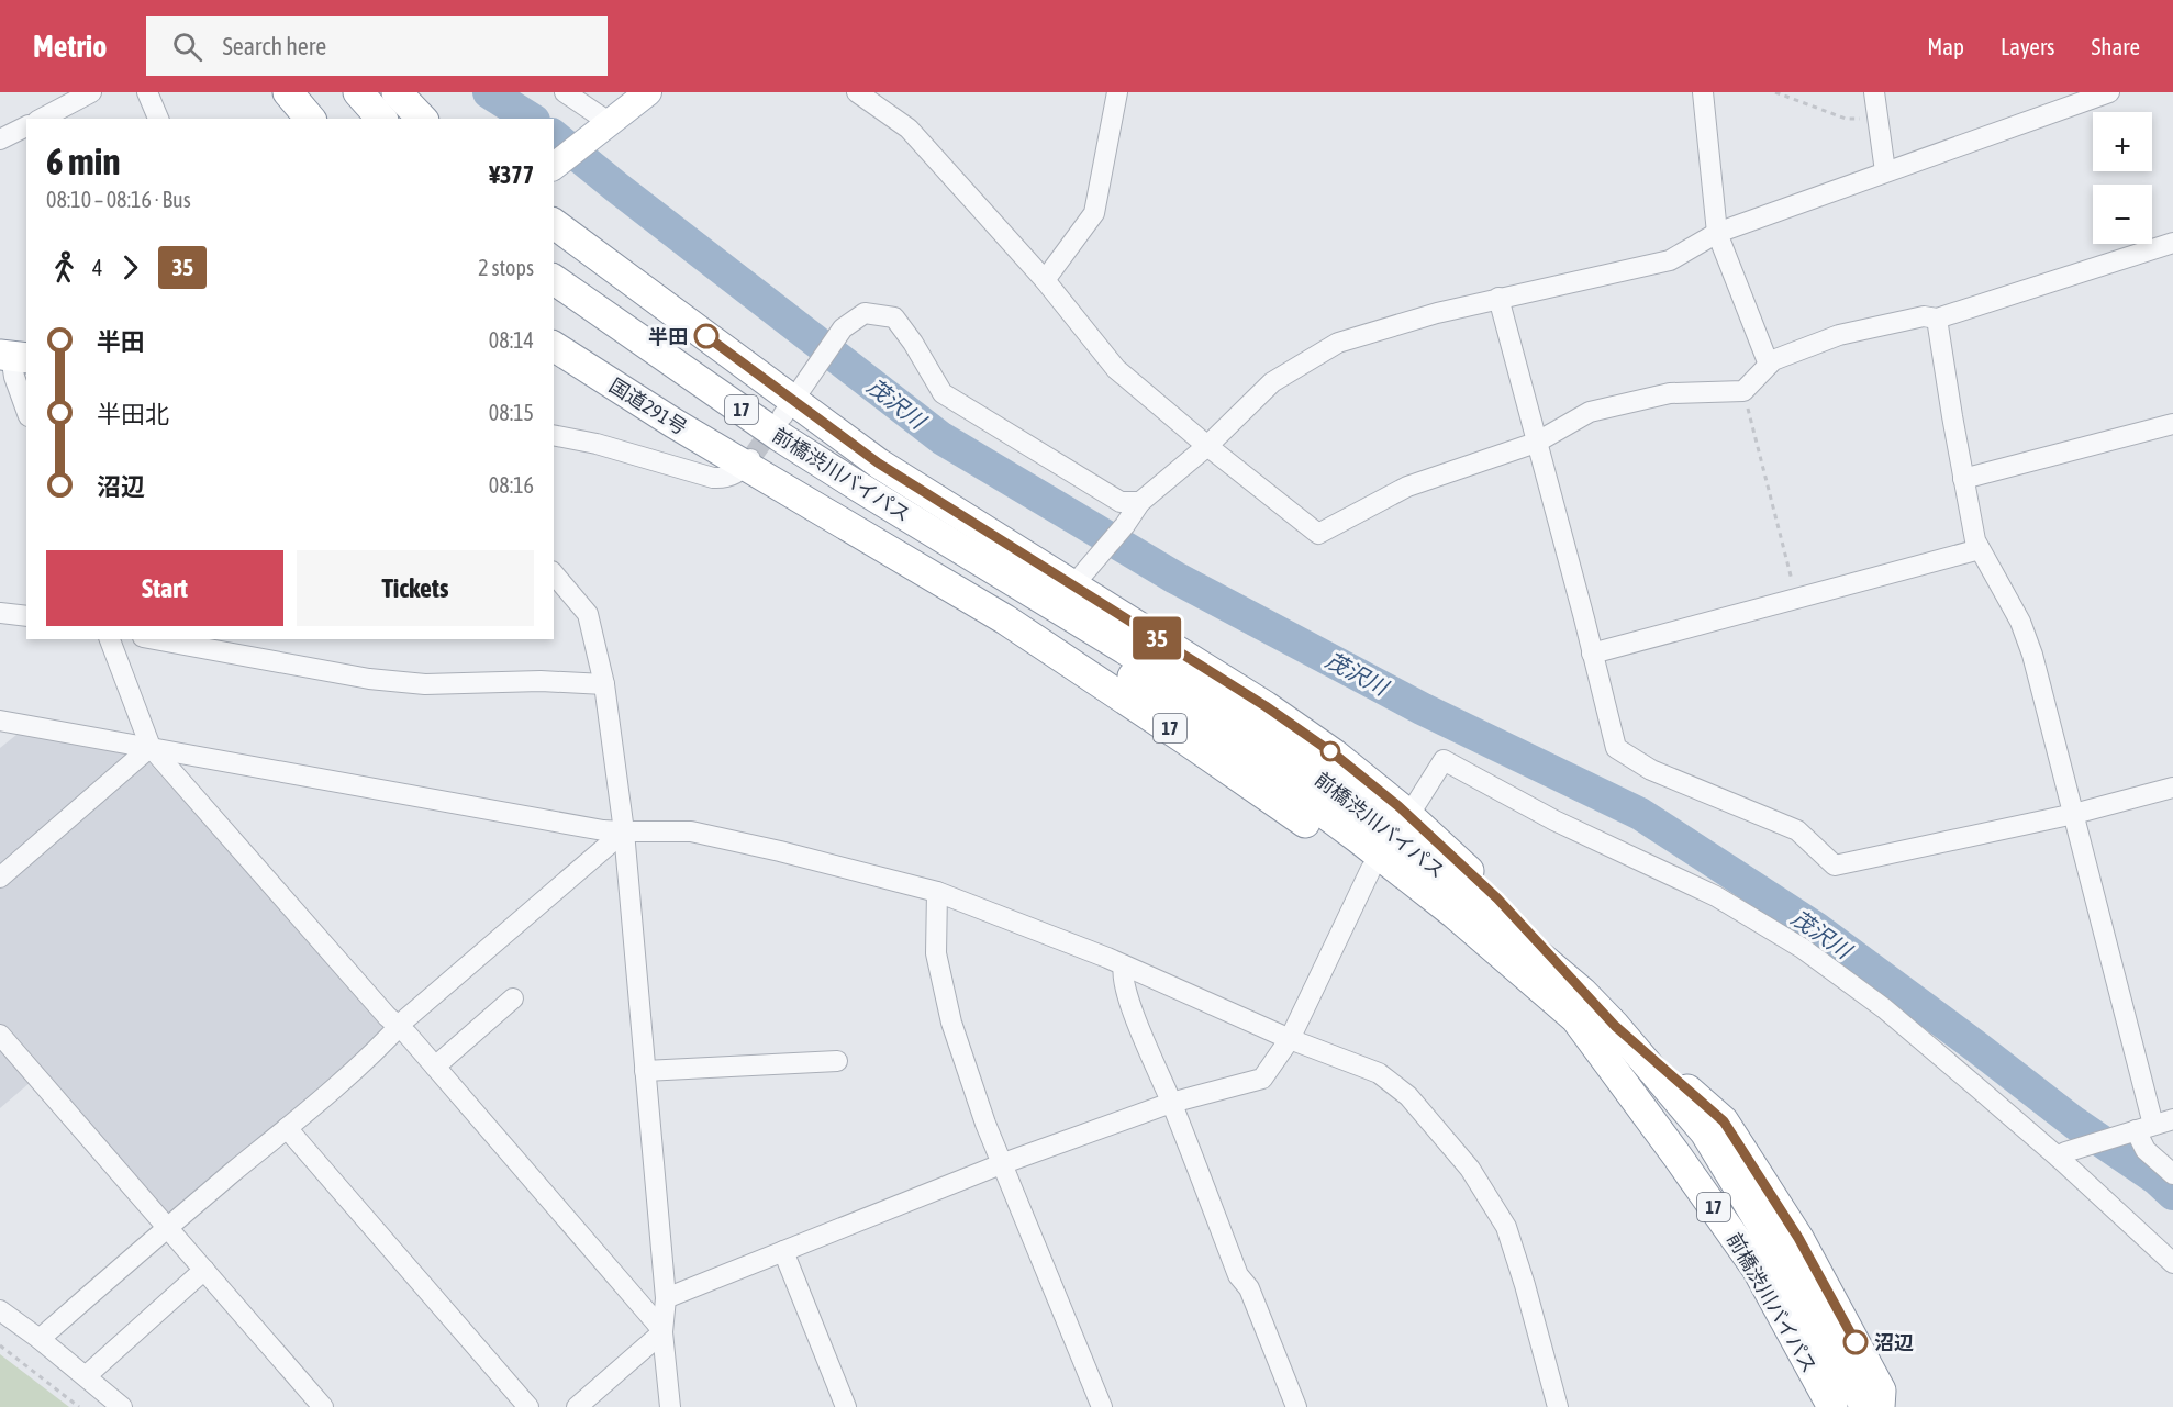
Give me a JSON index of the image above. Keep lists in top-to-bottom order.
{
  "streets": {
    "highway": ["国道291号", "17", "前橋渋川バイパス"]
  },
  "crossings": [
    ["国道291号", "17"],
    ["17", "前橋渋川バイパス"]
  ],
  "water": ["茂沢川"],
  "places": ["半田", "沼辺"],
  "lines": ["bus line 35"],
  "page": {
    "header": "Metrio",
    "search": "Search here",
    "nav": ["Map", "Layers", "Share"],
    "on_map": "35",
    "map_buttons": ["+", "−"],
    "heading": ["6 min", "08:10 – 08:16 · Bus", "¥377"],
    "legs": ["4", "35", "2 stops"],
    "list": [
      {
        "name": "半田",
        "value": "08:14"
      },
      {
        "name": "半田北",
        "value": "08:15"
      },
      {
        "name": "沼辺",
        "value": "08:16"
      }
    ],
    "buttons": ["Start", "Tickets"]
  }
}
